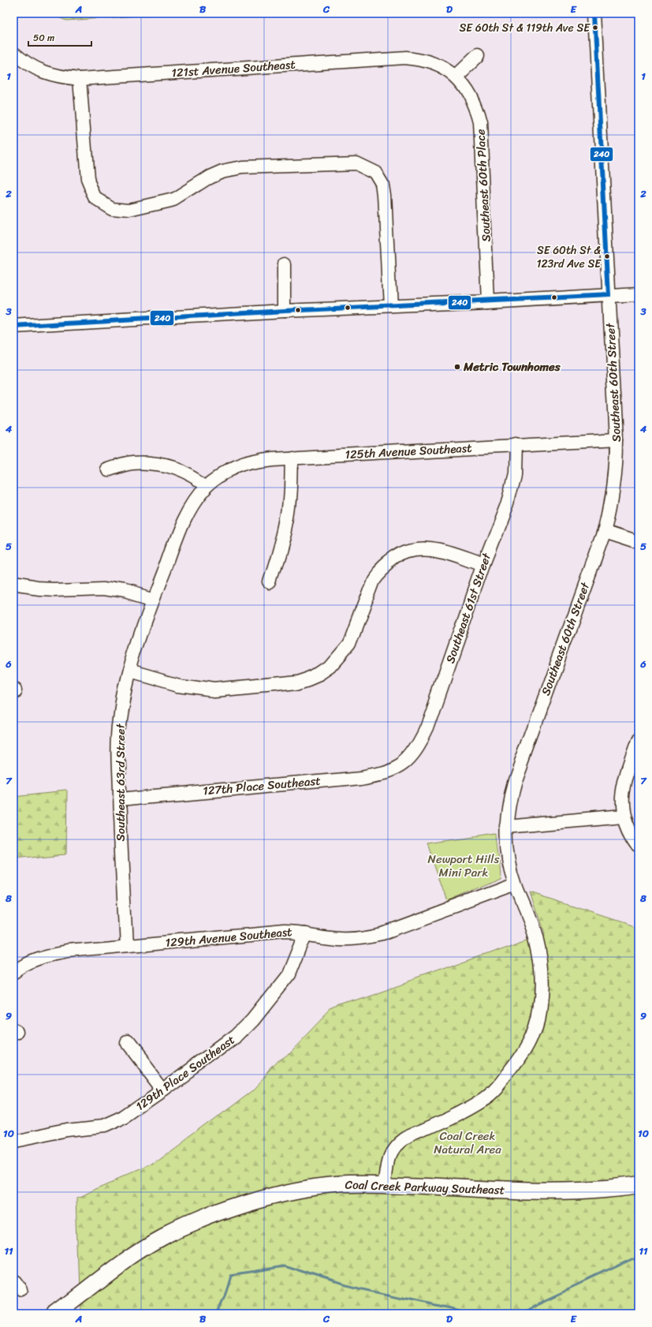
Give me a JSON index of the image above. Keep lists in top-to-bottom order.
{
  "streets": {
    "main road": ["Coal Creek Parkway Southeast"],
    "street": [
      "121st Avenue Southeast",
      "Southeast 60th Place",
      "Southeast 60th Street",
      "125th Avenue Southeast",
      "Southeast 61st Street",
      "Southeast 63rd Street",
      "127th Place Southeast",
      "129th Avenue Southeast",
      "129th Place Southeast"
    ]
  },
  "crossings": [
    ["121st Avenue Southeast", "Southeast 60th Place"],
    ["Southeast 60th Street", "125th Avenue Southeast"],
    ["Southeast 60th Street", "129th Avenue Southeast"],
    ["Southeast 60th Street", "Coal Creek Parkway Southeast"],
    ["125th Avenue Southeast", "Southeast 61st Street"],
    ["125th Avenue Southeast", "Southeast 63rd Street"],
    ["Southeast 61st Street", "127th Place Southeast"],
    ["Southeast 63rd Street", "127th Place Southeast"],
    ["Southeast 63rd Street", "129th Avenue Southeast"],
    ["129th Avenue Southeast", "129th Place Southeast"]
  ],
  "parks": ["Newport Hills Mini Park", "Coal Creek Natural Area"],
  "places": ["SE 60th St & 119th Ave SE", "SE 60th St & 123rd Ave SE", "Metric Townhomes"],
  "lines": ["transit line 240"],
  "scale_bar": "50 m",
  "grid": {
    "columns": [
      "A",
      "B",
      "C",
      "D",
      "E"
    ],
    "rows": [
      "1",
      "2",
      "3",
      "4",
      "5",
      "6",
      "7",
      "8",
      "9",
      "10",
      "11"
    ]
  }
}
